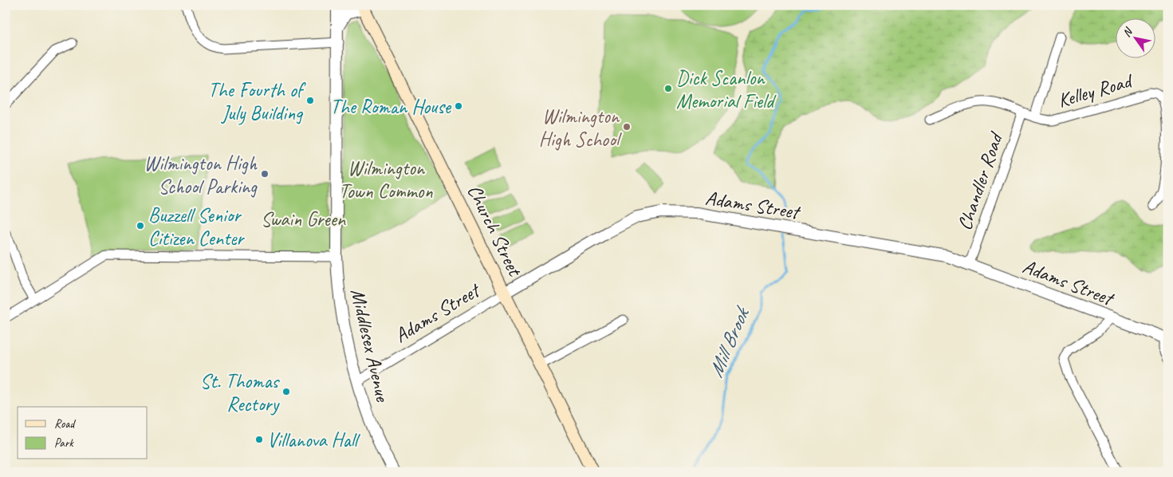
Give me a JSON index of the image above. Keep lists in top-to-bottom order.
{
  "streets": {
    "main road": ["Church Street"],
    "street": [
      "Kelley Road",
      "Chandler Road",
      "Adams Street",
      "Middlesex Avenue"
    ]
  },
  "crossings": [
    ["Kelley Road", "Chandler Road"],
    ["Chandler Road", "Adams Street"],
    ["Adams Street", "Church Street"],
    ["Adams Street", "Middlesex Avenue"]
  ],
  "water": ["Mill Brook"],
  "parks": ["Wilmington Town Common", "Swain Green"],
  "places": [
    "Dick Scanlon Memorial Field",
    "The Fourth of July Building",
    "The Roman House",
    "Wilmington High School",
    "Wilmington High School Parking",
    "Buzzell Senior Citizen Center",
    "St. Thomas Rectory",
    "Villanova Hall"
  ],
  "legend": ["Road", "Park"],
  "north": "top left"
}
